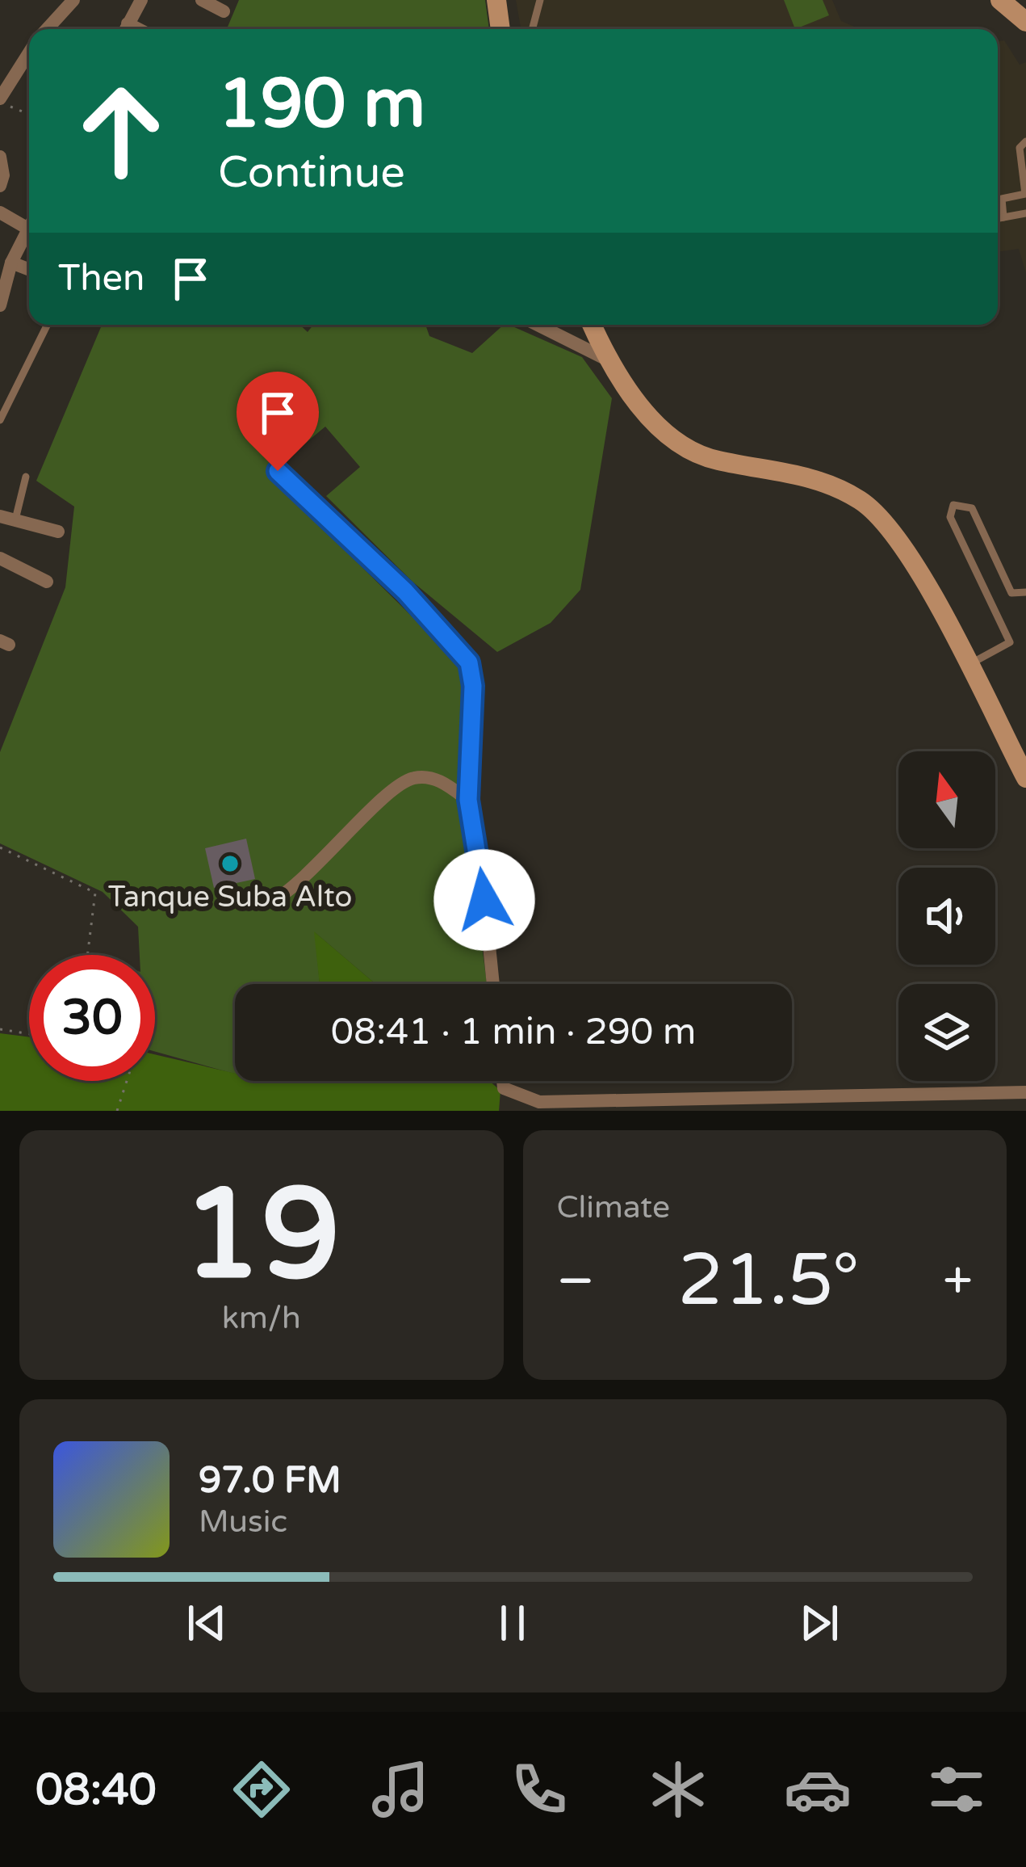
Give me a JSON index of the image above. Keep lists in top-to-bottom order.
{
  "places": ["Tanque Suba Alto"],
  "north": "top",
  "page": {
    "turn": ["190 m", "Continue"],
    "then": "Then",
    "limit": "30",
    "trip": "08:41 · 1 min · 290 m",
    "tile": [
      ["19", "km/h"],
      "Climate"
    ],
    "heat": ["−", "21.5°", "+"],
    "song": ["97.0 FM", "Music"],
    "tabs": "08:40"
  }
}
